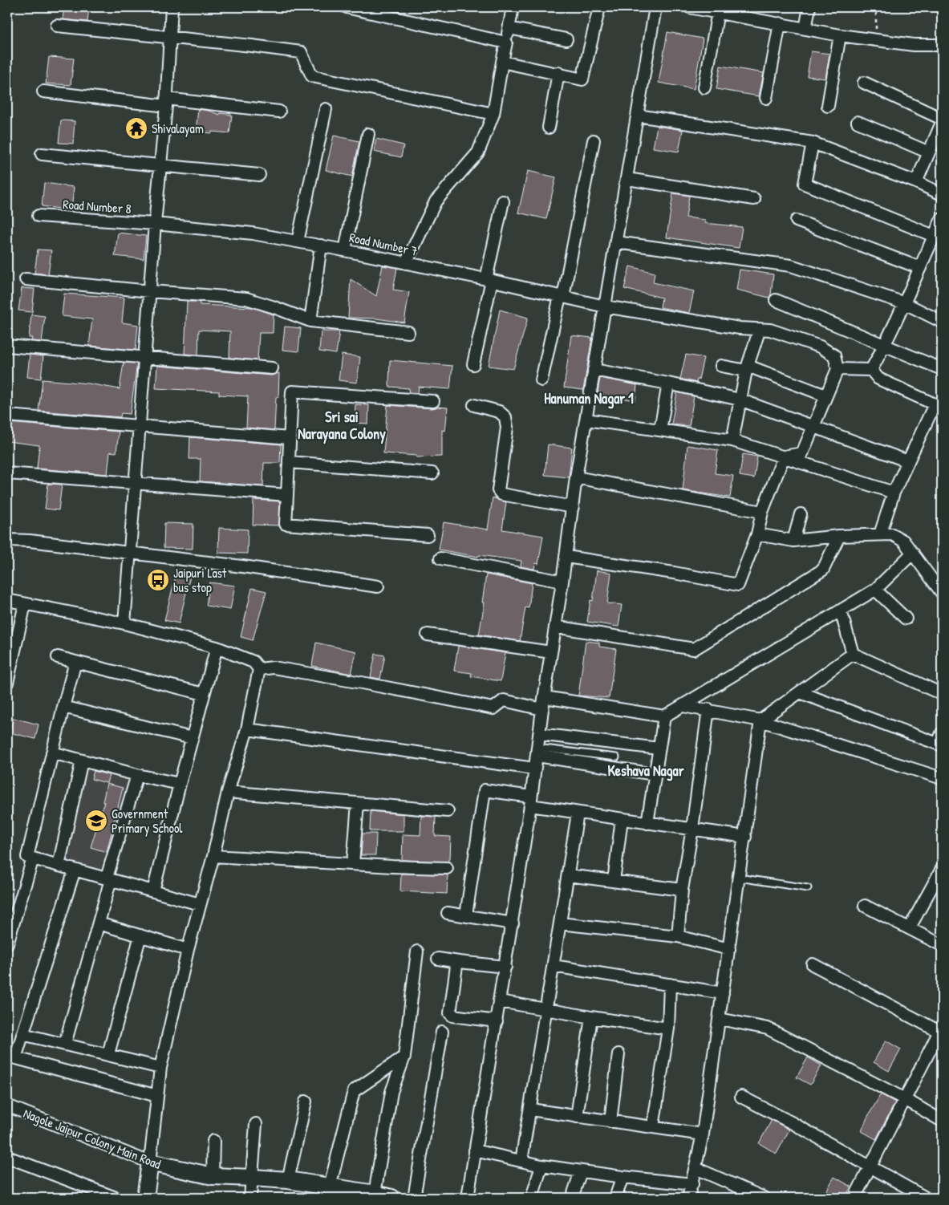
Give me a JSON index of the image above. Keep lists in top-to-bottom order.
{
  "streets": {
    "street": ["Road Number 8", "Road Number 7", "Nagole Jaipur Colony Main Road"]
  },
  "crossings": [
    ["Road Number 8", "Road Number 7"]
  ],
  "districts": ["Hanuman Nagar 1", "Sri sai Narayana Colony", "Keshava Nagar"],
  "places": {
    "temple": ["Shivalayam"],
    "bus stop": ["Jaipuri Last bus stop"],
    "school or university": ["Government Primary School"]
  }
}
